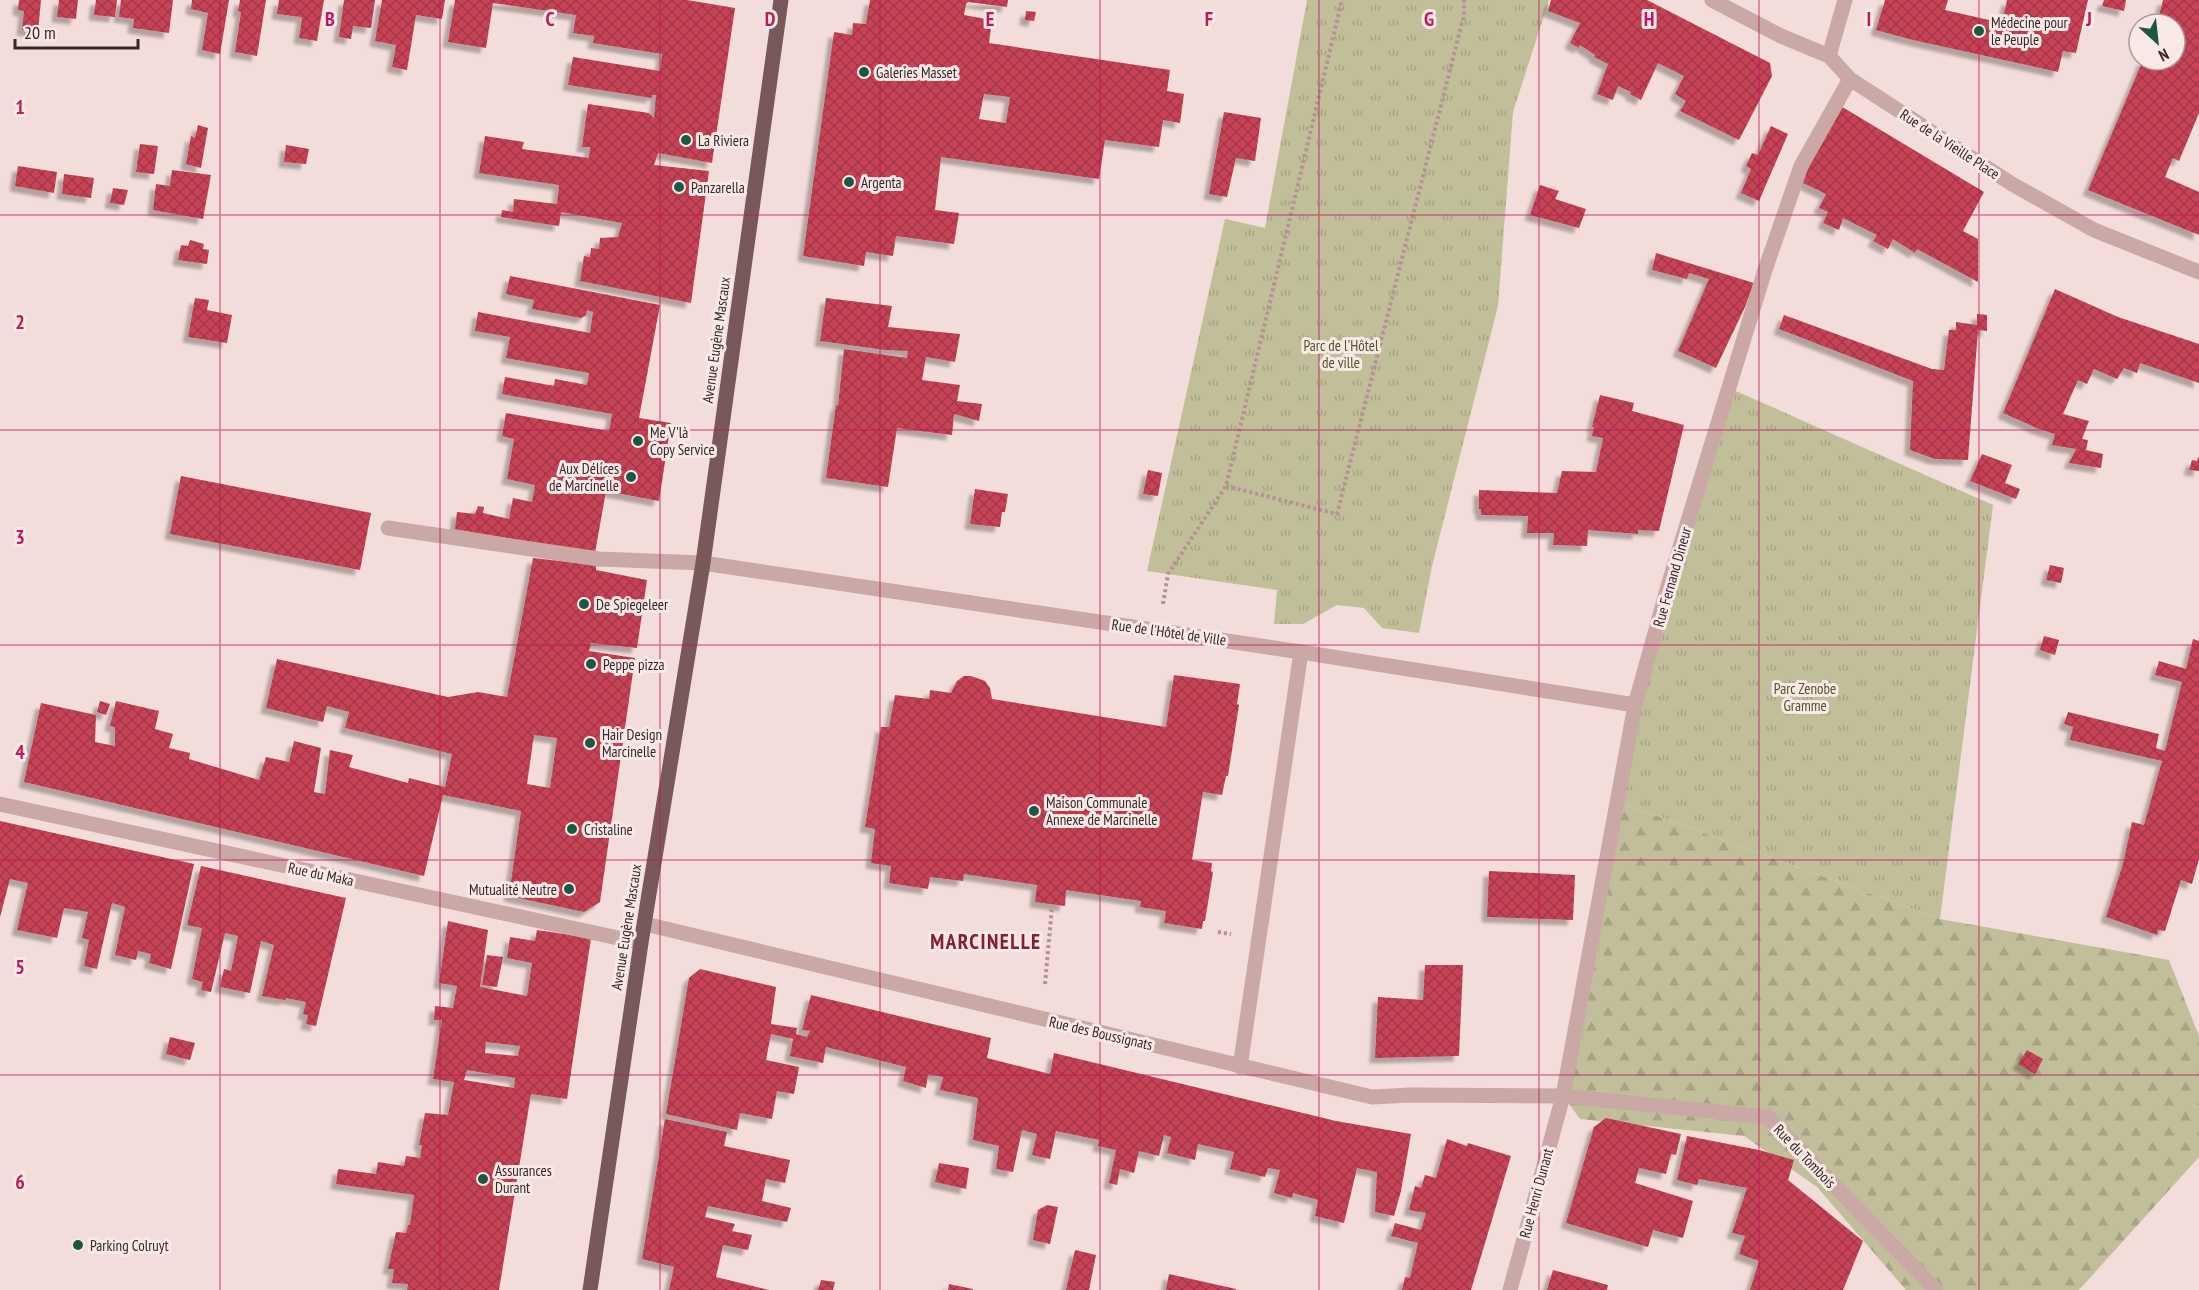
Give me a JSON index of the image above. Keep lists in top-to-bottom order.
{
  "streets": {
    "main road": ["Avenue Eugène Mascaux"],
    "street": [
      "Rue de la Vieille Place",
      "Rue Fernand Dineur",
      "Rue de l'Hôtel de Ville",
      "Rue du Maka",
      "Rue des Boussignats",
      "Rue du Tombois",
      "Rue Henri Dunant"
    ]
  },
  "crossings": [
    ["Rue de la Vieille Place", "Rue Fernand Dineur"],
    ["Avenue Eugène Mascaux", "Rue de l'Hôtel de Ville"],
    ["Avenue Eugène Mascaux", "Rue du Maka"],
    ["Avenue Eugène Mascaux", "Rue des Boussignats"],
    ["Rue Fernand Dineur", "Rue de l'Hôtel de Ville"],
    ["Rue Fernand Dineur", "Rue des Boussignats"],
    ["Rue Fernand Dineur", "Rue du Tombois"],
    ["Rue Fernand Dineur", "Rue Henri Dunant"],
    ["Rue des Boussignats", "Rue du Tombois"],
    ["Rue des Boussignats", "Rue Henri Dunant"],
    ["Rue du Tombois", "Rue Henri Dunant"]
  ],
  "districts": ["MARCINELLE"],
  "parks": ["Parc de l'Hôtel de ville", "Parc Zenobe Gramme"],
  "places": [
    "Médecine pour le Peuple",
    "Galeries Masset",
    "La Riviera",
    "Argenta",
    "Panzarella",
    "Me V'là Copy Service",
    "Aux Délices de Marcinelle",
    "De Spiegeleer",
    "Peppe pizza",
    "Hair Design Marcinelle",
    "Maison Communale Annexe de Marcinelle",
    "Cristaline",
    "Mutualité Neutre",
    "Assurances Durant",
    "Parking Colruyt"
  ],
  "scale_bar": "20 m",
  "north": "bottom right",
  "grid": {
    "columns": [
      "B",
      "C",
      "D",
      "E",
      "F",
      "G",
      "H",
      "I",
      "J"
    ],
    "rows": [
      "1",
      "2",
      "3",
      "4",
      "5",
      "6"
    ]
  }
}
